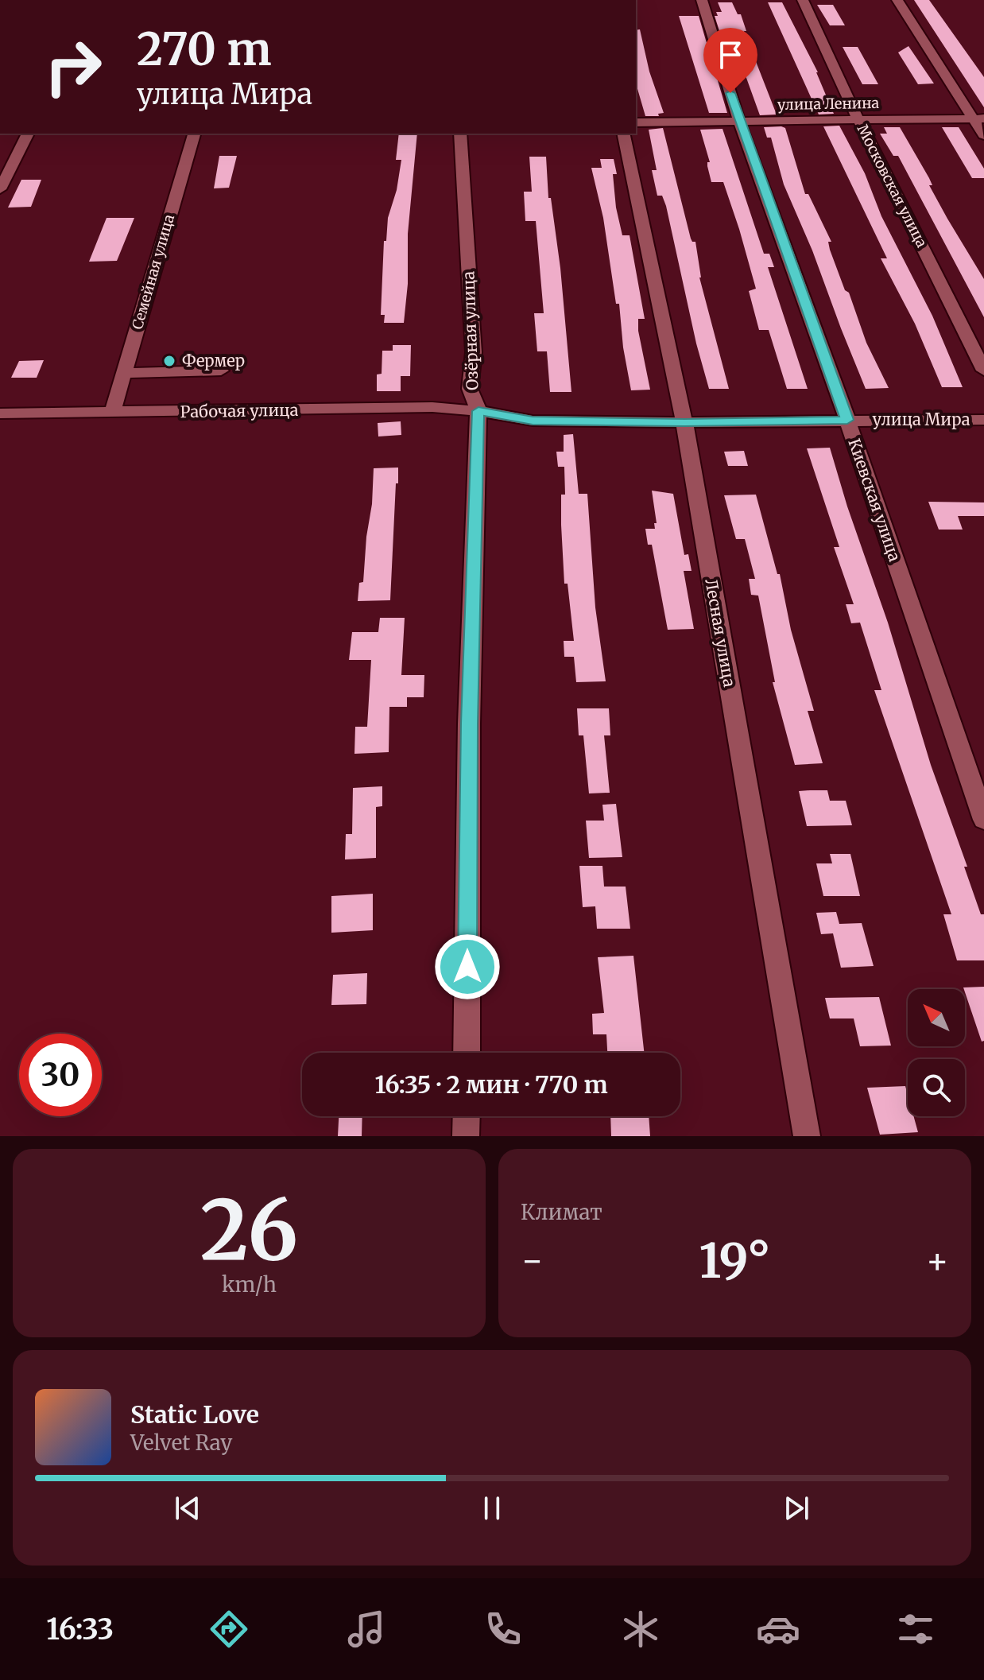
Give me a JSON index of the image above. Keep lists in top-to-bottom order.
{
  "streets": {
    "street": [
      "улица Ленина",
      "Московская улица",
      "Семейная улица",
      "Озёрная улица",
      "Рабочая улица",
      "улица Мира",
      "Киевская улица",
      "Лесная улица"
    ]
  },
  "crossings": [
    ["улица Ленина", "Московская улица"],
    ["улица Ленина", "Киевская улица"],
    ["Семейная улица", "Рабочая улица"],
    ["Озёрная улица", "Рабочая улица"],
    ["Озёрная улица", "улица Мира"],
    ["Рабочая улица", "улица Мира"],
    ["улица Мира", "Киевская улица"],
    ["улица Мира", "Лесная улица"]
  ],
  "places": ["Фермер"],
  "north": "top left",
  "page": {
    "turn": ["270 m", "улица Мира"],
    "limit": "30",
    "trip": "16:35 · 2 мин · 770 m",
    "tile": [
      ["26", "km/h"],
      "Климат"
    ],
    "heat": ["−", "19°", "+"],
    "song": ["Static Love", "Velvet Ray"],
    "tabs": "16:33"
  }
}
